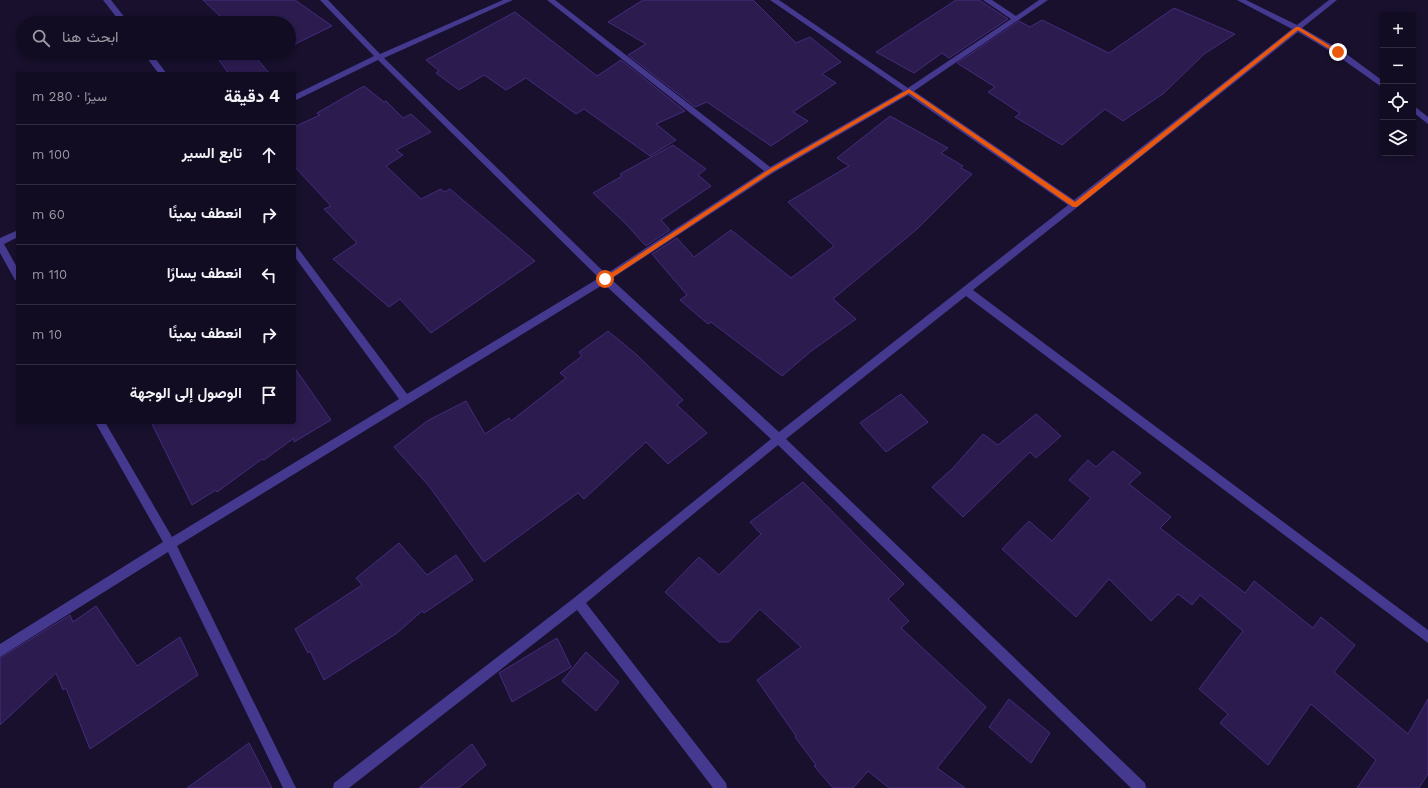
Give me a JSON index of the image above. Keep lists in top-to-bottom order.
{
  "page": {
    "map_buttons": ["+", "−"],
    "search": "ابحث هنا",
    "heading": ["4 دقيقة", "سيرًا · 280 m"],
    "list": [
      ["تابع السير", "100 m"],
      ["انعطف يمينًا", "60 m"],
      ["انعطف يسارًا", "110 m"],
      ["انعطف يمينًا", "10 m"],
      "الوصول إلى الوجهة"
    ]
  }
}
